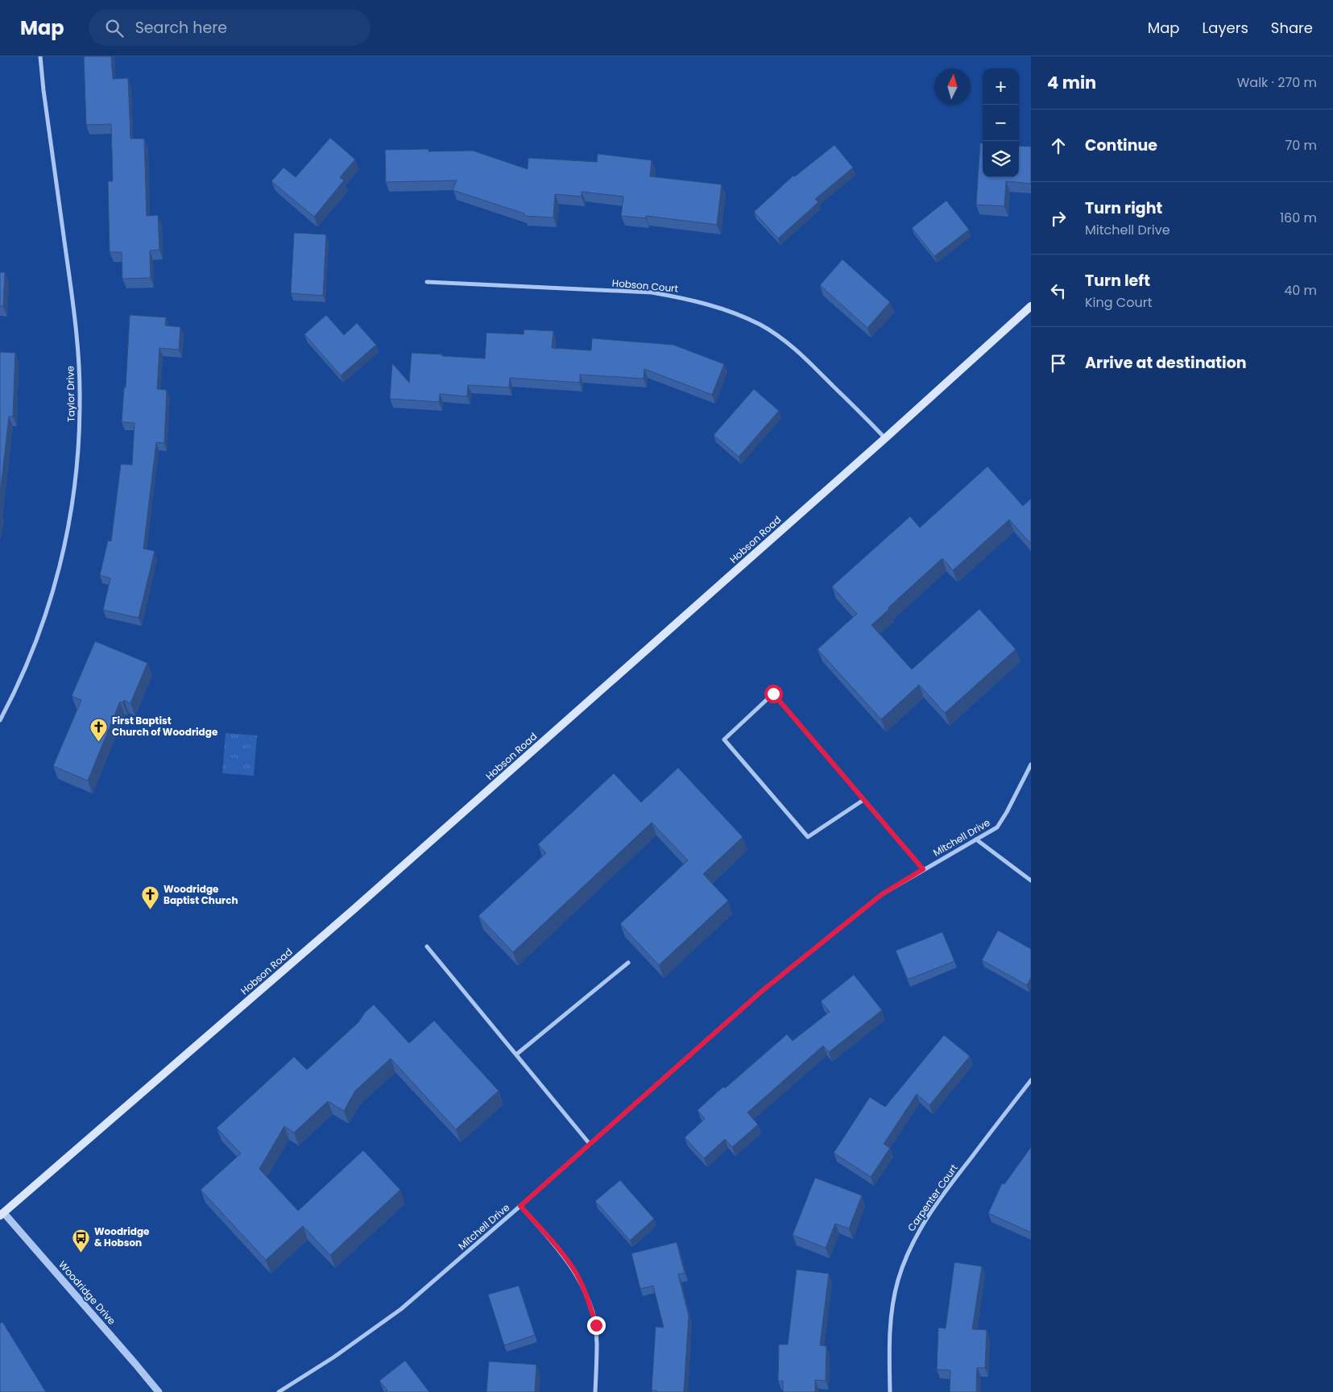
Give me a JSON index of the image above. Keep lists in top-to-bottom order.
{
  "streets": {
    "main road": ["Hobson Road"],
    "street": [
      "Hobson Court",
      "Taylor Drive",
      "Mitchell Drive",
      "Carpenter Court",
      "Woodridge Drive"
    ]
  },
  "crossings": [
    ["Hobson Court", "Hobson Road"],
    ["Hobson Road", "Woodridge Drive"]
  ],
  "places": {
    "church": ["First Baptist Church of Woodridge", "Woodridge Baptist Church"],
    "bus stop": ["Woodridge & Hobson"]
  },
  "north": "top",
  "page": {
    "header": "Map",
    "search": "Search here",
    "nav": ["Map", "Layers", "Share"],
    "heading": ["4 min", "Walk · 270 m"],
    "map_buttons": ["+", "−"],
    "list": [
      ["Continue", "70 m"],
      ["Turn right", "Mitchell Drive", "160 m"],
      ["Turn left", "King Court", "40 m"],
      "Arrive at destination"
    ]
  }
}
